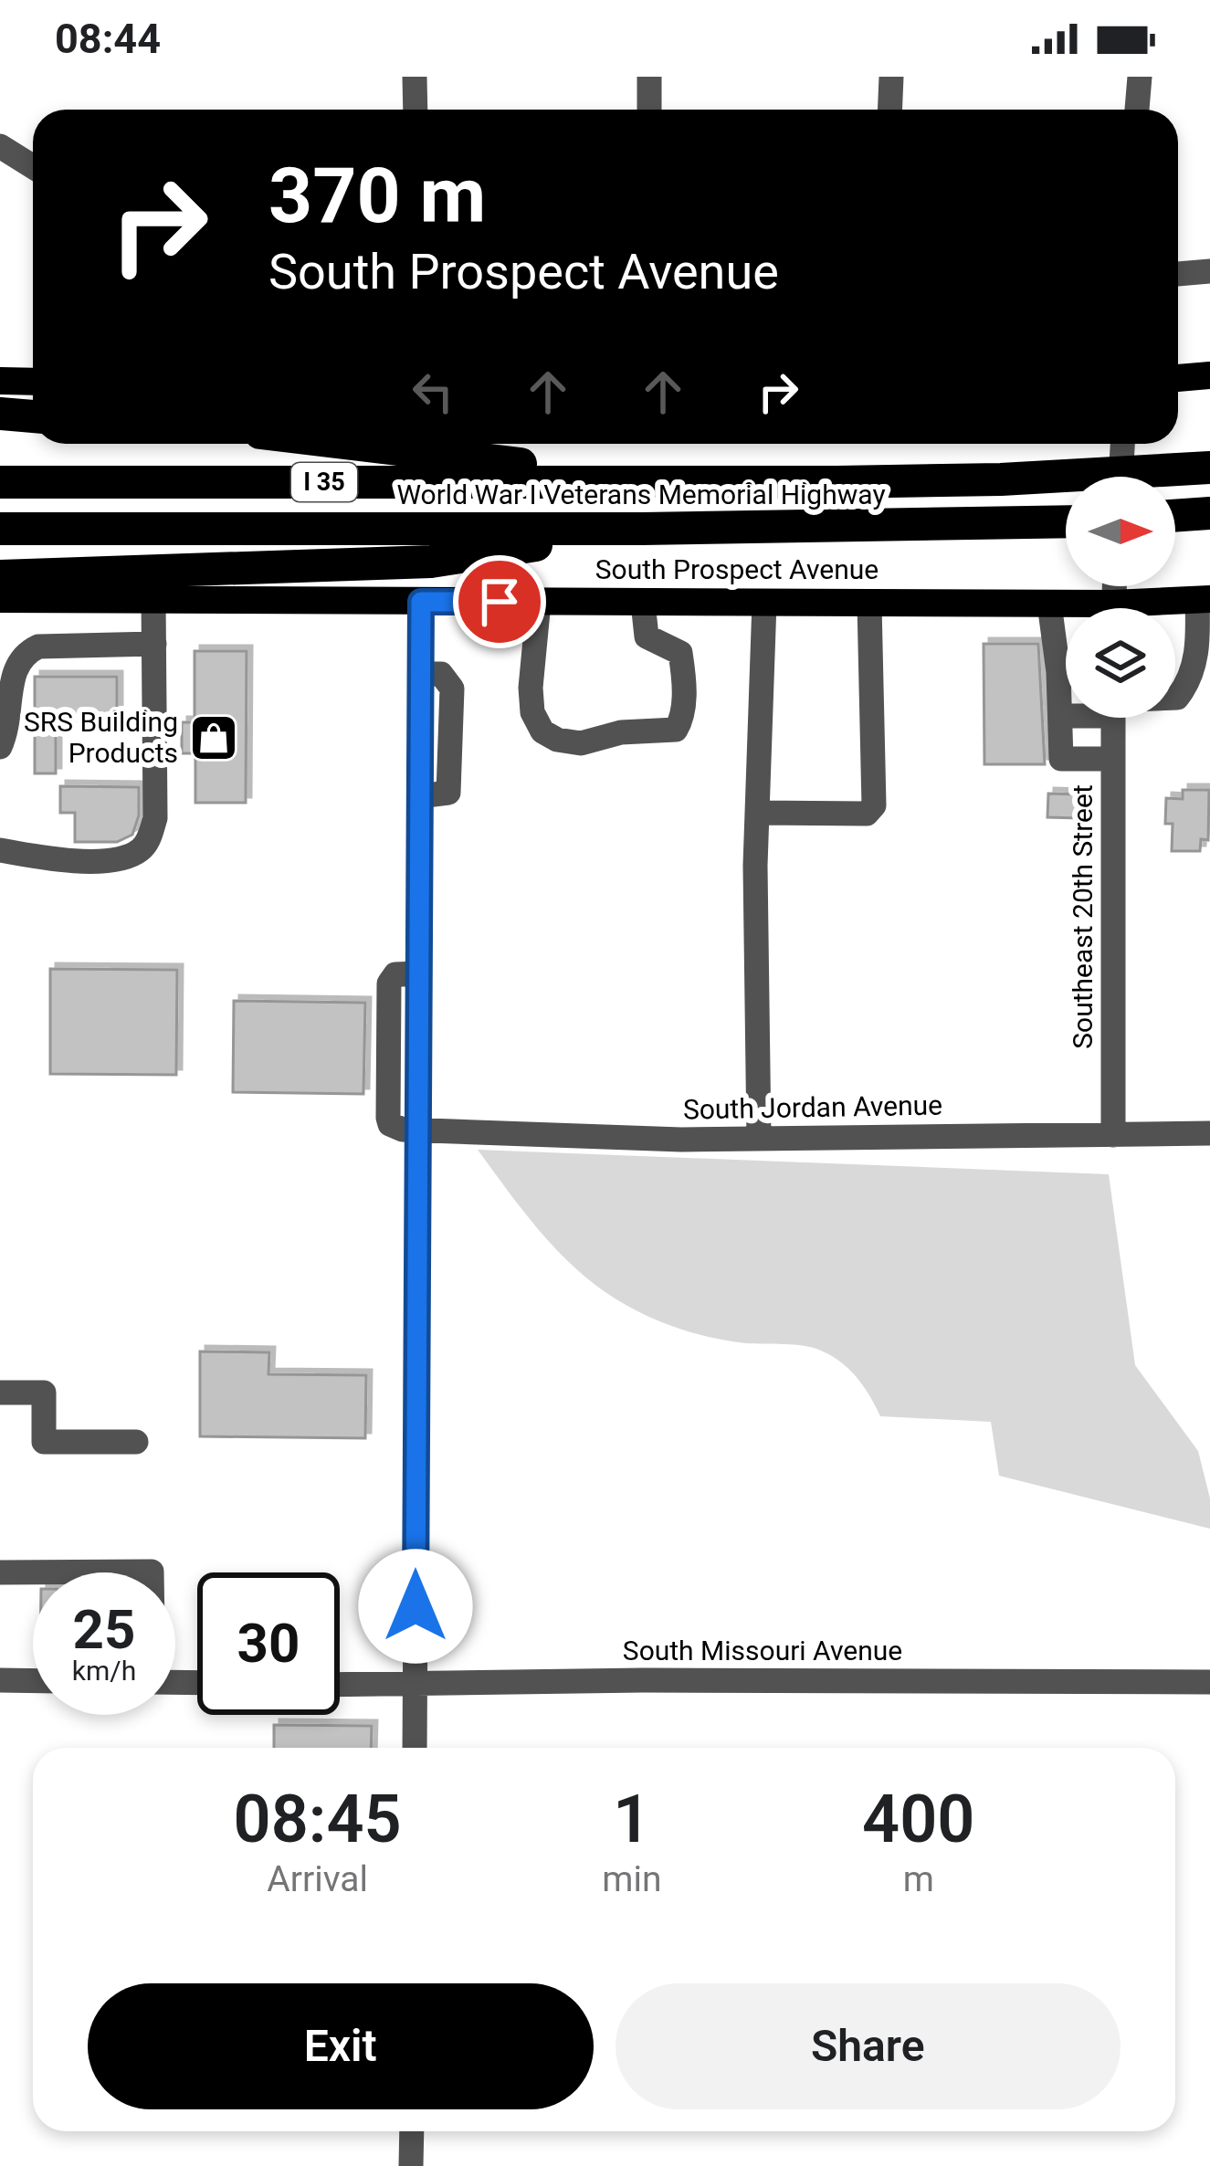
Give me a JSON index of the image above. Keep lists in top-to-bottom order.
{
  "streets": {
    "highway": ["I 35", "World War I Veterans Memorial Highway"],
    "main road": ["South Prospect Avenue"],
    "street": ["Southeast 20th Street", "South Jordan Avenue", "South Missouri Avenue"]
  },
  "crossings": [
    ["Southeast 20th Street", "South Jordan Avenue"]
  ],
  "places": {
    "shop": ["SRS Building Products"]
  },
  "north": "right",
  "page": {
    "status": "08:44",
    "turn": ["370 m", "South Prospect Avenue"],
    "speed": "25 km/h",
    "limit": "30",
    "eta": [
      "08:45",
      "Arrival",
      "1",
      "min",
      "400",
      "m"
    ],
    "buttons": ["Exit", "Share"]
  }
}
